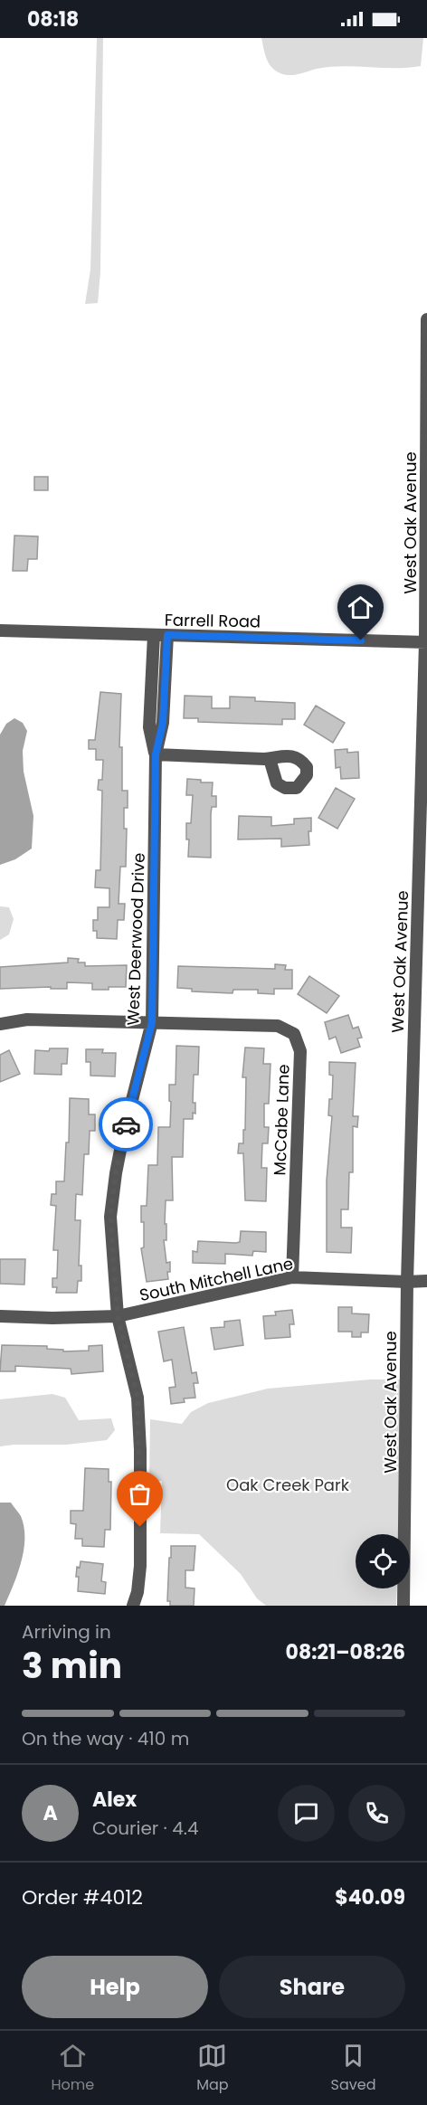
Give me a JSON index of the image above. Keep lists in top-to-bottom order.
{
  "streets": {
    "street": [
      "West Oak Avenue",
      "Farrell Road",
      "West Deerwood Drive",
      "McCabe Lane",
      "South Mitchell Lane"
    ]
  },
  "crossings": [
    ["West Oak Avenue", "Farrell Road"],
    ["West Oak Avenue", "South Mitchell Lane"],
    ["Farrell Road", "West Deerwood Drive"],
    ["West Deerwood Drive", "McCabe Lane"],
    ["West Deerwood Drive", "South Mitchell Lane"],
    ["McCabe Lane", "South Mitchell Lane"]
  ],
  "parks": ["Oak Creek Park"],
  "page": {
    "status": "08:18",
    "heading": ["3 min", "Arriving in", "08:21–08:26"],
    "panel": [
      "Alex",
      "Courier · 4.4",
      "Order #4012",
      "$40.09"
    ],
    "bar": "On the way · 410 m",
    "round": "A",
    "buttons": ["Help", "Share"],
    "tabs": ["Home", "Map", "Saved"]
  }
}
